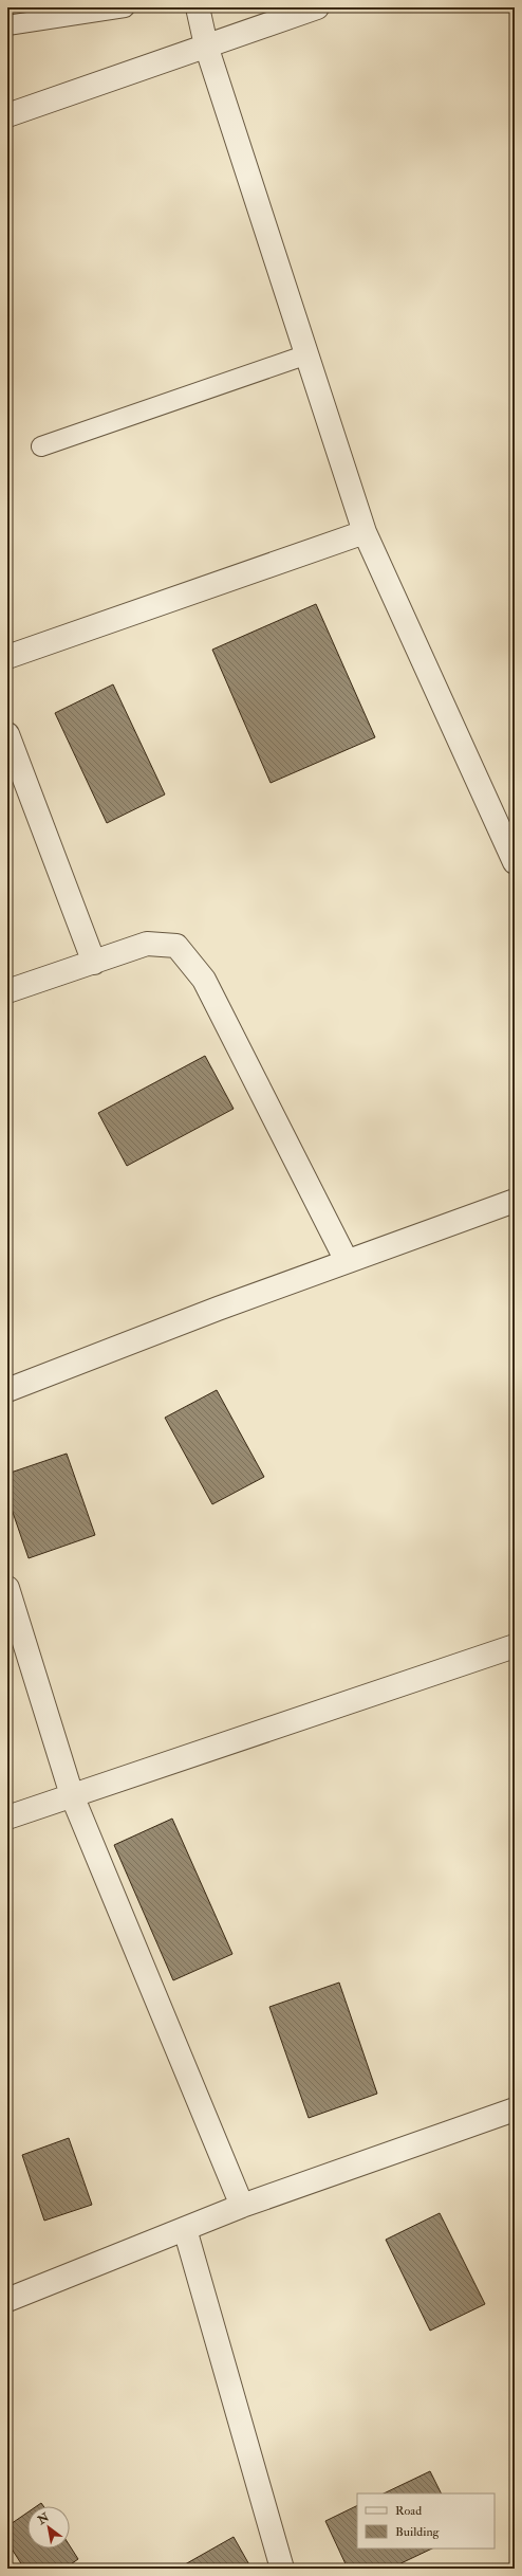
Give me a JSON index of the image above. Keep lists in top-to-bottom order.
{
  "legend": ["Road", "Building"],
  "north": "top left"
}
